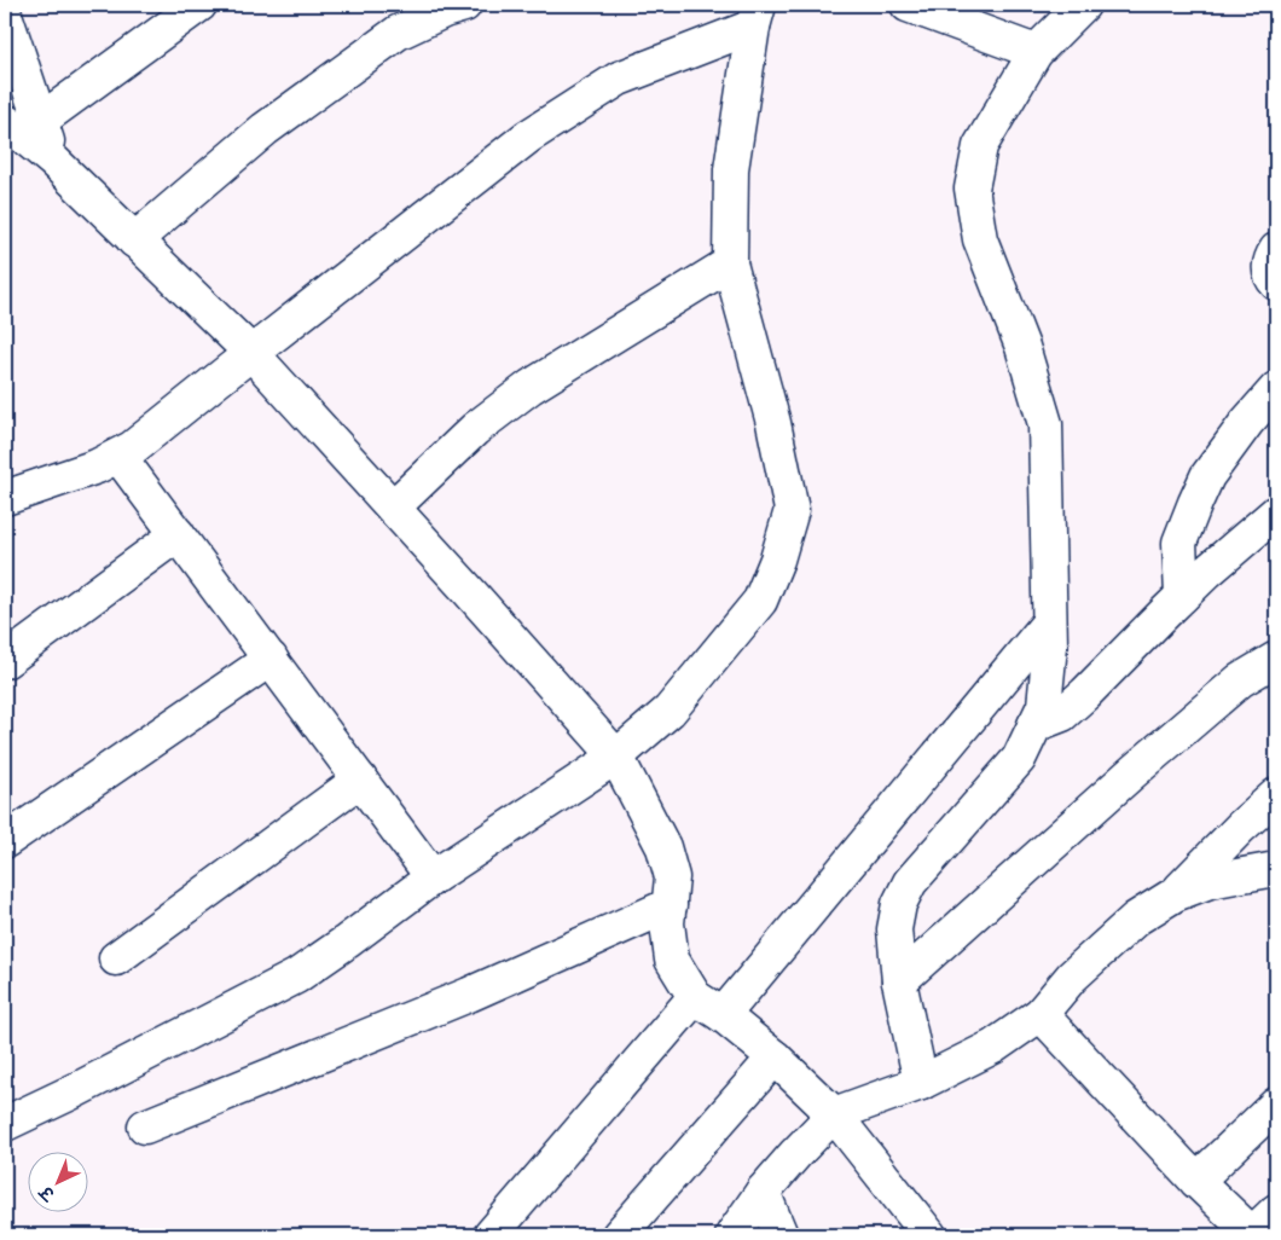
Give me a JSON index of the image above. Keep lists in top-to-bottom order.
{
  "north": "bottom left"
}
